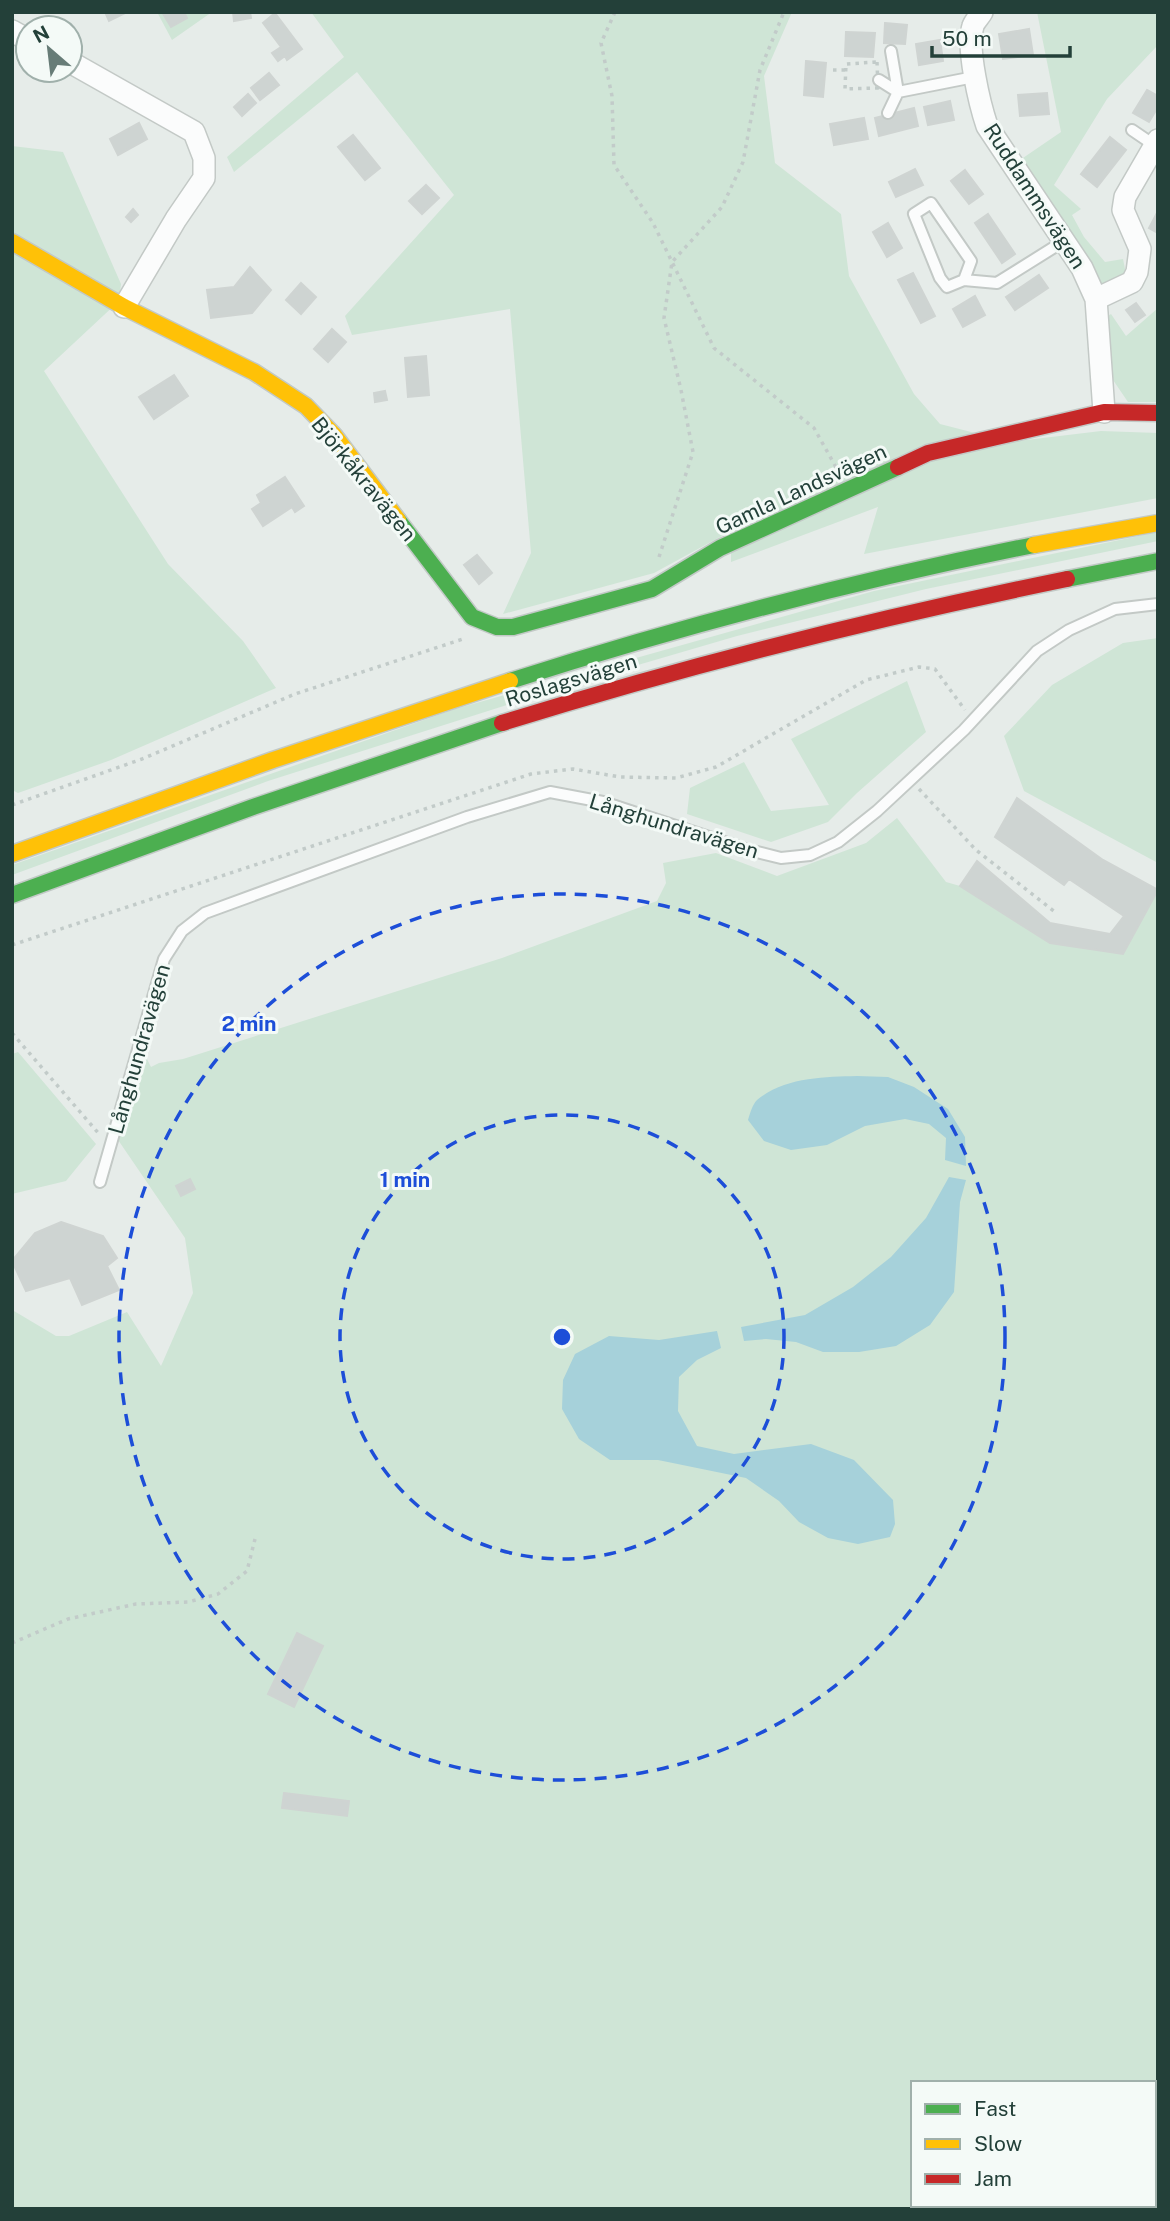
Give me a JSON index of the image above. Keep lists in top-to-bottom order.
{
  "streets": {
    "main road": ["Björkåkravägen", "Gamla Landsvägen", "Roslagsvägen"],
    "street": ["Ruddammsvägen"],
    "lane": ["Långhundravägen"]
  },
  "crossings": [
    ["Ruddammsvägen", "Gamla Landsvägen"],
    ["Björkåkravägen", "Gamla Landsvägen"]
  ],
  "legend": ["Fast", "Slow", "Jam"],
  "scale_bar": "50 m",
  "north": "top left",
  "rings": ["2 min", "1 min"]
}
